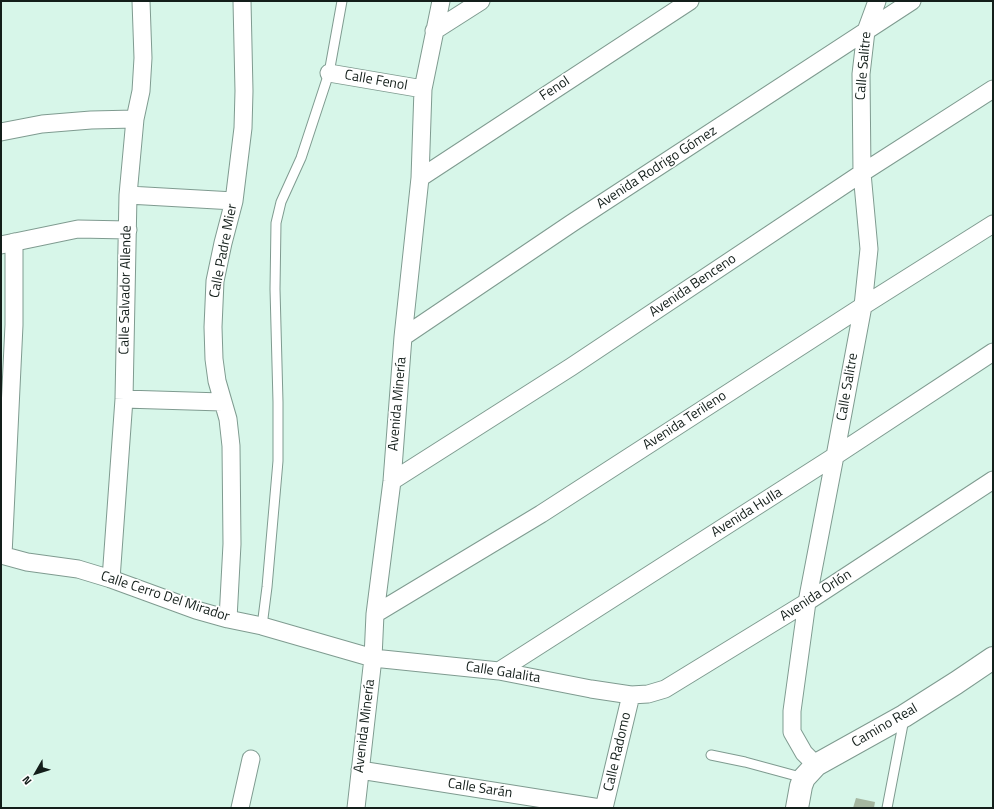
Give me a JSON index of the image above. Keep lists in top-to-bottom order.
{
  "streets": {
    "street": [
      "Calle Salitre",
      "Calle Fenol",
      "Fenol",
      "Avenida Rodrigo Gómez",
      "Calle Padre Mier",
      "Avenida Benceno",
      "Calle Salvador Allende",
      "Avenida Minería",
      "Avenida Terileno",
      "Avenida Hulla",
      "Avenida Orlón",
      "Calle Cerro Del Mirador",
      "Calle Galalita",
      "Camino Real",
      "Calle Radomo",
      "Calle Sarán"
    ]
  },
  "crossings": [
    ["Calle Salitre", "Avenida Rodrigo Gómez"],
    ["Calle Salitre", "Avenida Benceno"],
    ["Calle Salitre", "Avenida Terileno"],
    ["Calle Salitre", "Avenida Hulla"],
    ["Calle Salitre", "Avenida Orlón"],
    ["Calle Salitre", "Camino Real"],
    ["Calle Fenol", "Avenida Minería"],
    ["Fenol", "Avenida Minería"],
    ["Avenida Rodrigo Gómez", "Avenida Minería"],
    ["Calle Padre Mier", "Calle Cerro Del Mirador"],
    ["Avenida Benceno", "Avenida Minería"],
    ["Calle Salvador Allende", "Calle Cerro Del Mirador"],
    ["Avenida Minería", "Avenida Terileno"],
    ["Avenida Minería", "Calle Cerro Del Mirador"],
    ["Avenida Minería", "Calle Galalita"],
    ["Avenida Minería", "Calle Sarán"],
    ["Avenida Hulla", "Calle Galalita"],
    ["Avenida Orlón", "Calle Galalita"],
    ["Avenida Orlón", "Calle Radomo"],
    ["Calle Cerro Del Mirador", "Calle Galalita"],
    ["Calle Galalita", "Calle Radomo"]
  ],
  "north": "bottom left"
}
